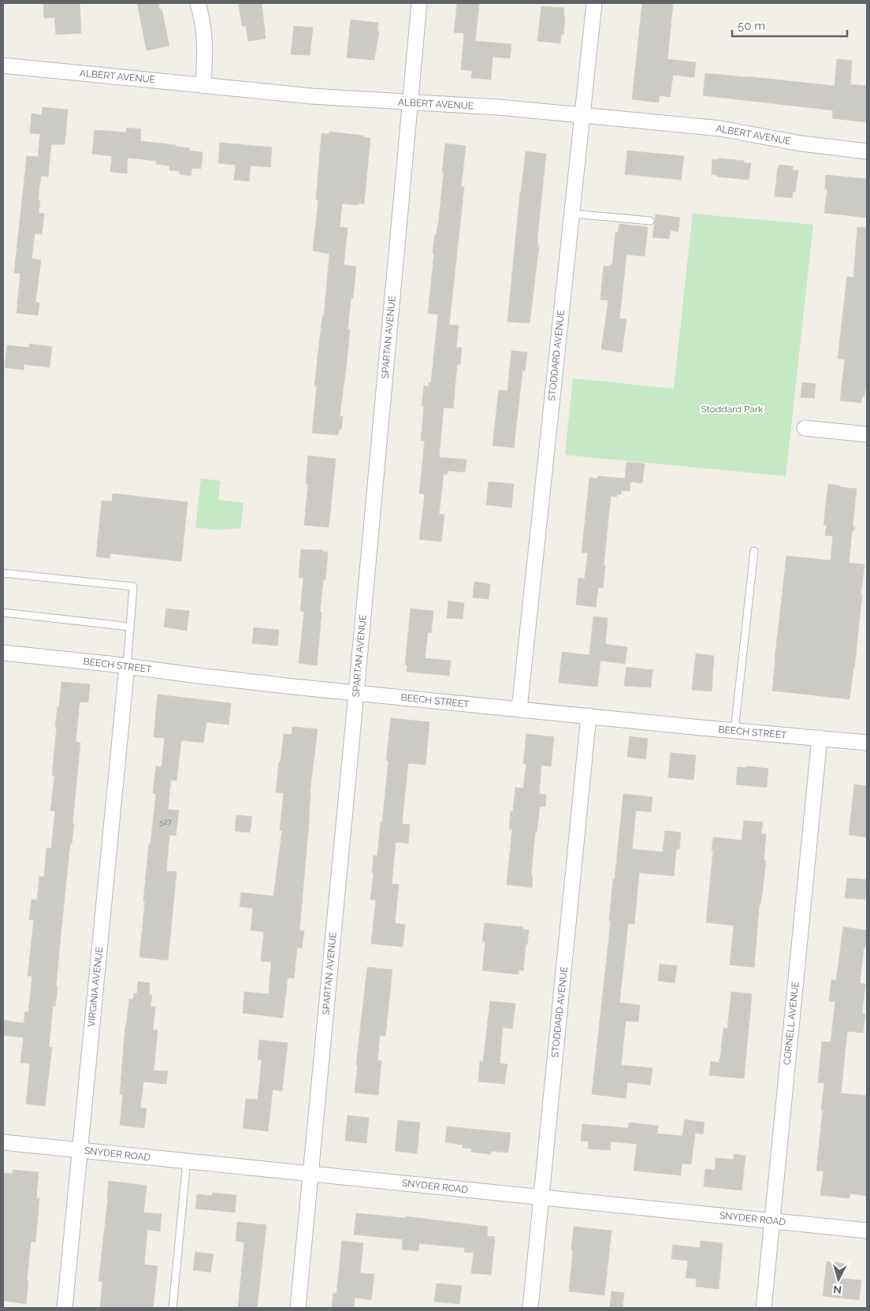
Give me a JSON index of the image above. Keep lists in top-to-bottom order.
{
  "streets": {
    "street": [
      "ALBERT AVENUE",
      "SPARTAN AVENUE",
      "STODDARD AVENUE",
      "BEECH STREET",
      "VIRGINIA AVENUE",
      "CORNELL AVENUE",
      "SNYDER ROAD"
    ]
  },
  "crossings": [
    ["ALBERT AVENUE", "SPARTAN AVENUE"],
    ["ALBERT AVENUE", "STODDARD AVENUE"],
    ["SPARTAN AVENUE", "BEECH STREET"],
    ["SPARTAN AVENUE", "SNYDER ROAD"],
    ["STODDARD AVENUE", "BEECH STREET"],
    ["STODDARD AVENUE", "SNYDER ROAD"],
    ["BEECH STREET", "VIRGINIA AVENUE"],
    ["BEECH STREET", "CORNELL AVENUE"],
    ["VIRGINIA AVENUE", "SNYDER ROAD"],
    ["CORNELL AVENUE", "SNYDER ROAD"]
  ],
  "parks": ["Stoddard Park"],
  "house_numbers": ["527"],
  "scale_bar": "50 m",
  "north": "bottom"
}
